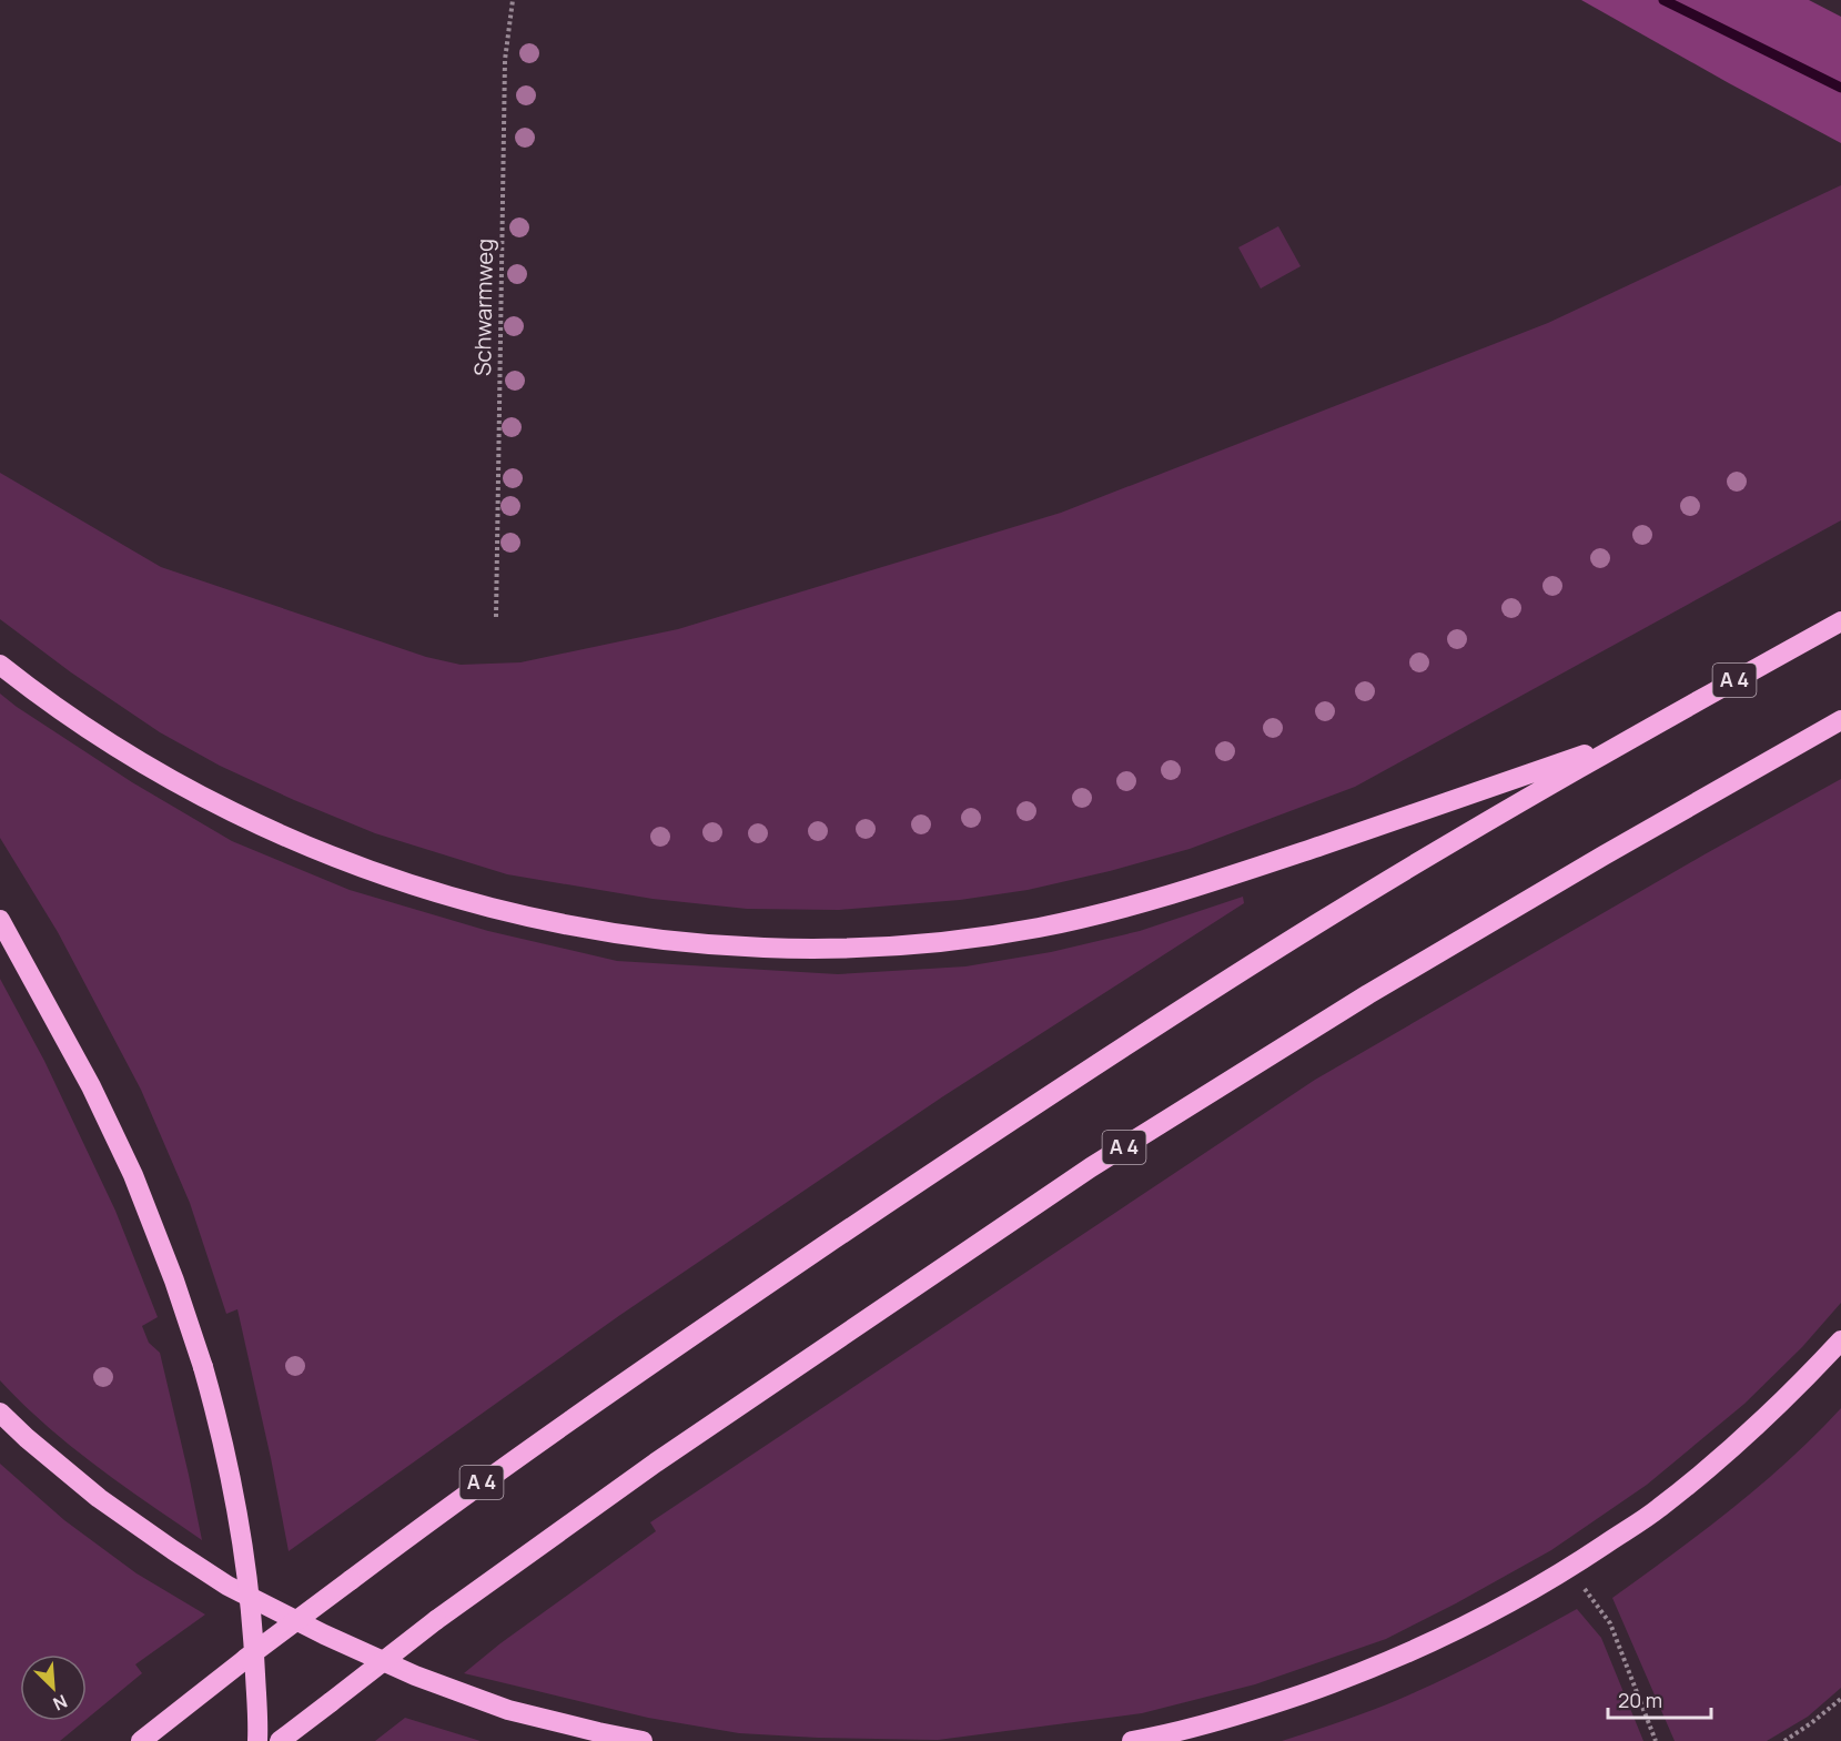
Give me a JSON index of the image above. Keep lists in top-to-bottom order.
{
  "streets": {
    "highway": ["A 4"],
    "path": ["Schwarmweg"]
  },
  "scale_bar": "20 m",
  "north": "bottom right"
}
